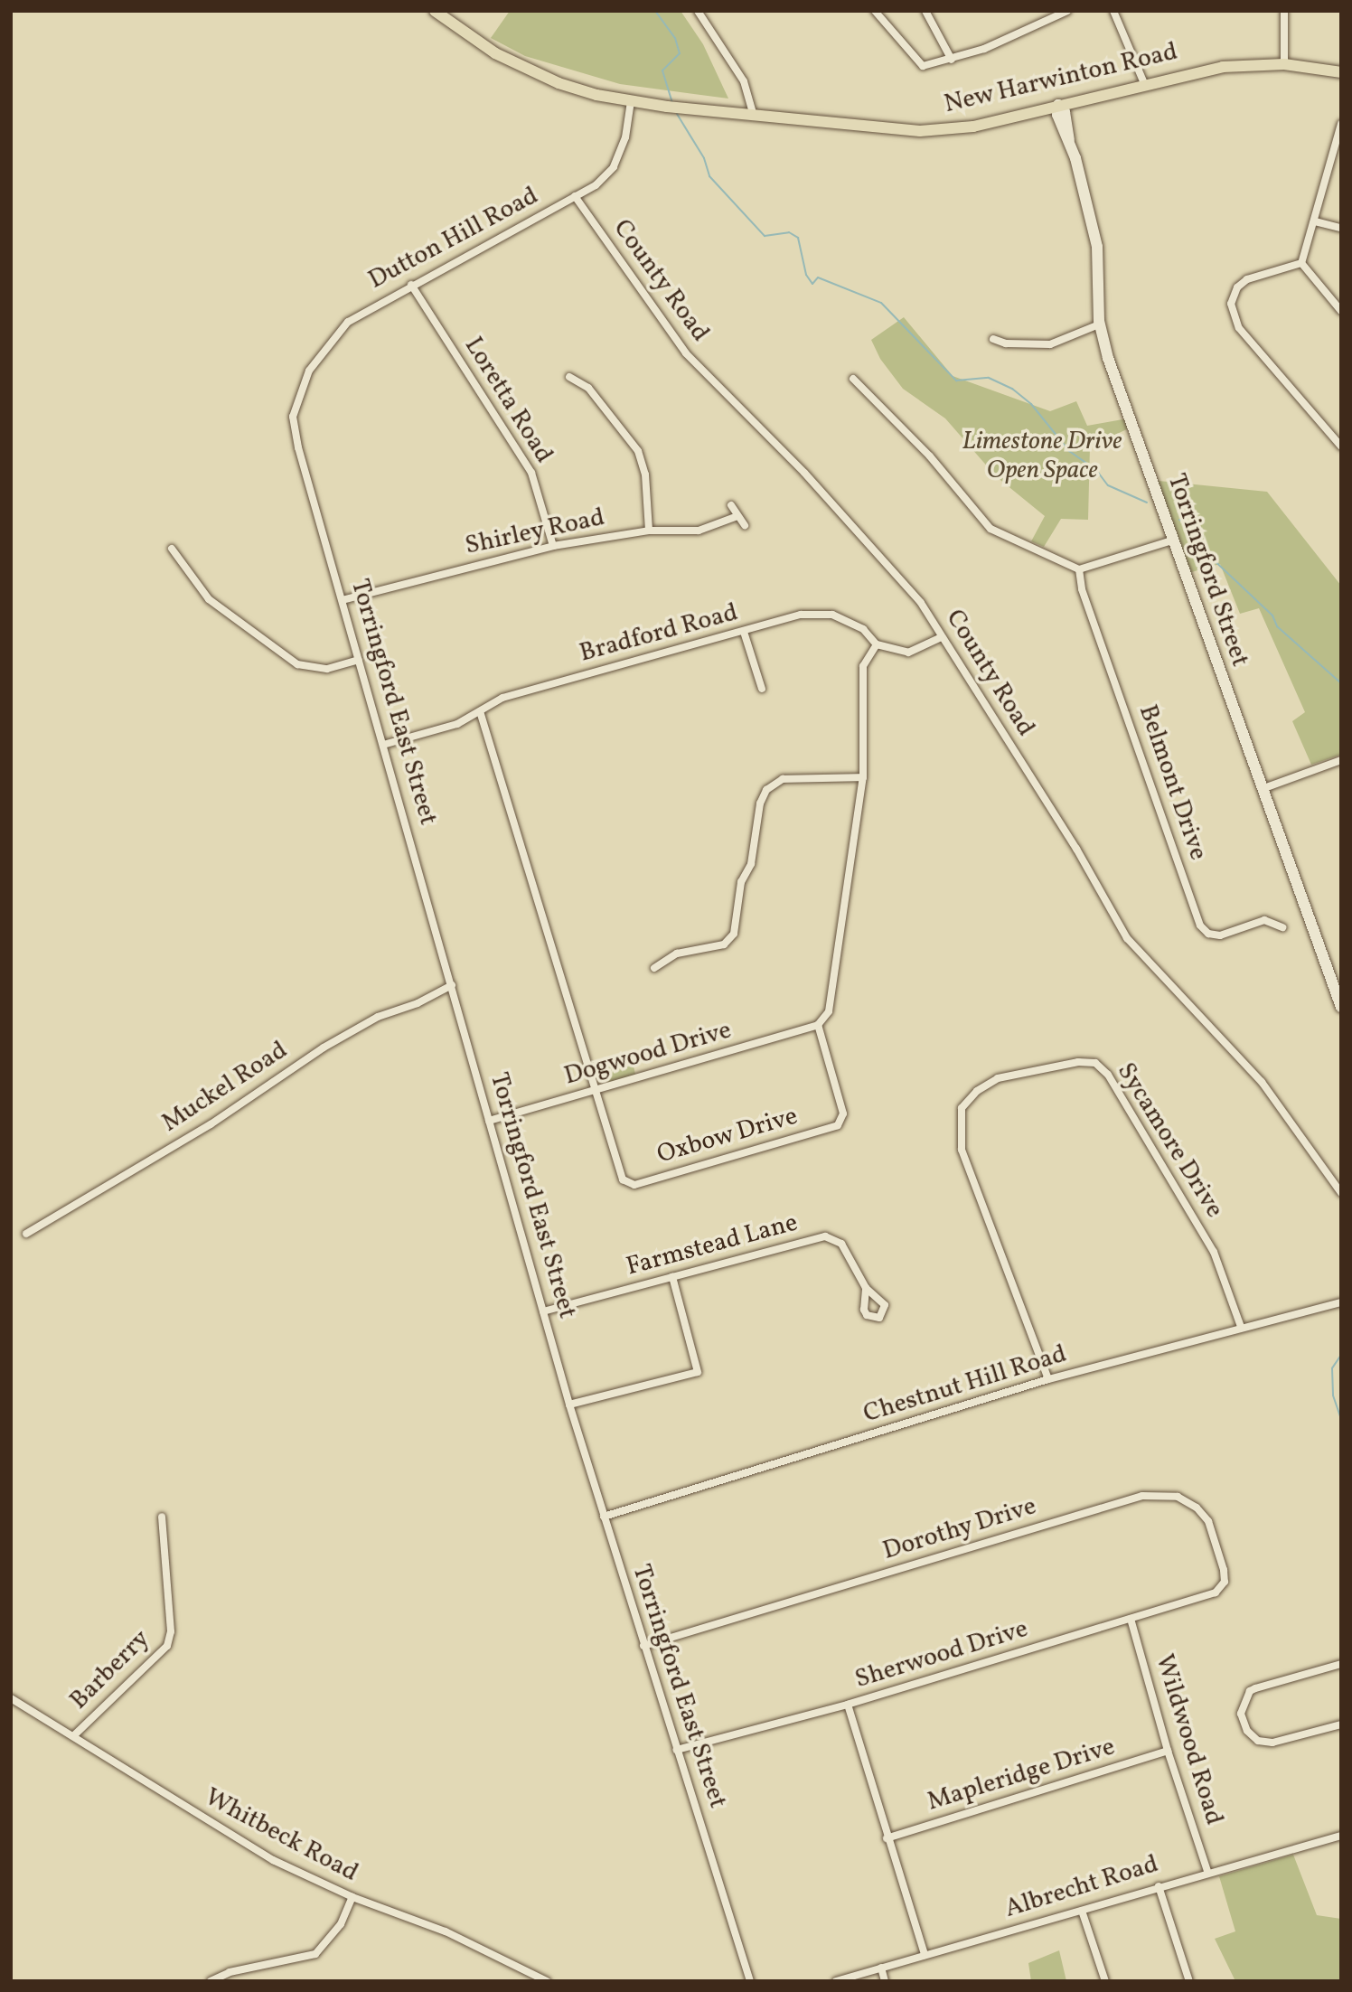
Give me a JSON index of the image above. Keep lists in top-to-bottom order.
{
  "streets": {
    "main road": ["New Harwinton Road", "Torringford Street"],
    "street": [
      "Dutton Hill Road",
      "County Road",
      "Loretta Road",
      "Shirley Road",
      "Bradford Road",
      "Torringford East Street",
      "Belmont Drive",
      "Dogwood Drive",
      "Muckel Road",
      "Oxbow Drive",
      "Sycamore Drive",
      "Farmstead Lane",
      "Chestnut Hill Road",
      "Dorothy Drive",
      "Sherwood Drive",
      "Barberry",
      "Wildwood Road",
      "Mapleridge Drive",
      "Whitbeck Road",
      "Albrecht Road"
    ]
  },
  "crossings": [
    ["New Harwinton Road", "Dutton Hill Road"],
    ["New Harwinton Road", "Torringford Street"],
    ["Dutton Hill Road", "County Road"],
    ["Dutton Hill Road", "Loretta Road"],
    ["Dutton Hill Road", "Torringford East Street"],
    ["County Road", "Bradford Road"],
    ["Loretta Road", "Shirley Road"],
    ["Shirley Road", "Torringford East Street"],
    ["Bradford Road", "Torringford East Street"],
    ["Bradford Road", "Oxbow Drive"],
    ["Torringford East Street", "Dogwood Drive"],
    ["Torringford East Street", "Muckel Road"],
    ["Torringford East Street", "Farmstead Lane"],
    ["Torringford East Street", "Chestnut Hill Road"],
    ["Torringford East Street", "Dorothy Drive"],
    ["Torringford East Street", "Sherwood Drive"],
    ["Dogwood Drive", "Oxbow Drive"],
    ["Sycamore Drive", "Chestnut Hill Road"],
    ["Dorothy Drive", "Sherwood Drive"],
    ["Sherwood Drive", "Wildwood Road"],
    ["Barberry", "Whitbeck Road"],
    ["Wildwood Road", "Mapleridge Drive"],
    ["Wildwood Road", "Albrecht Road"]
  ],
  "parks": ["Limestone Drive Open Space"]
}
